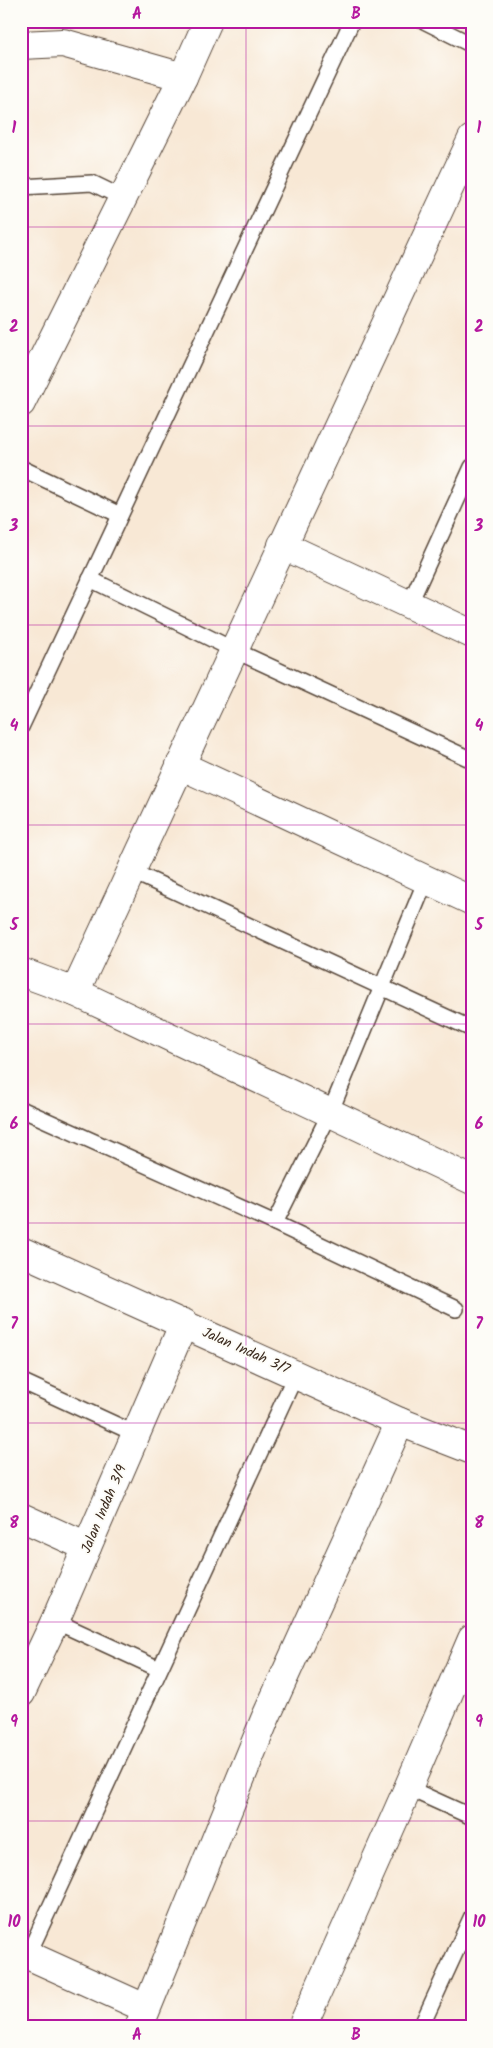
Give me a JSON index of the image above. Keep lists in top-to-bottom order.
{
  "streets": {
    "street": ["Jalan Indah 3/7", "Jalan Indah 3/9"]
  },
  "crossings": [
    ["Jalan Indah 3/7", "Jalan Indah 3/9"]
  ],
  "grid": {
    "columns": ["A", "B"],
    "rows": [
      "1",
      "2",
      "3",
      "4",
      "5",
      "6",
      "7",
      "8",
      "9",
      "10"
    ]
  }
}
